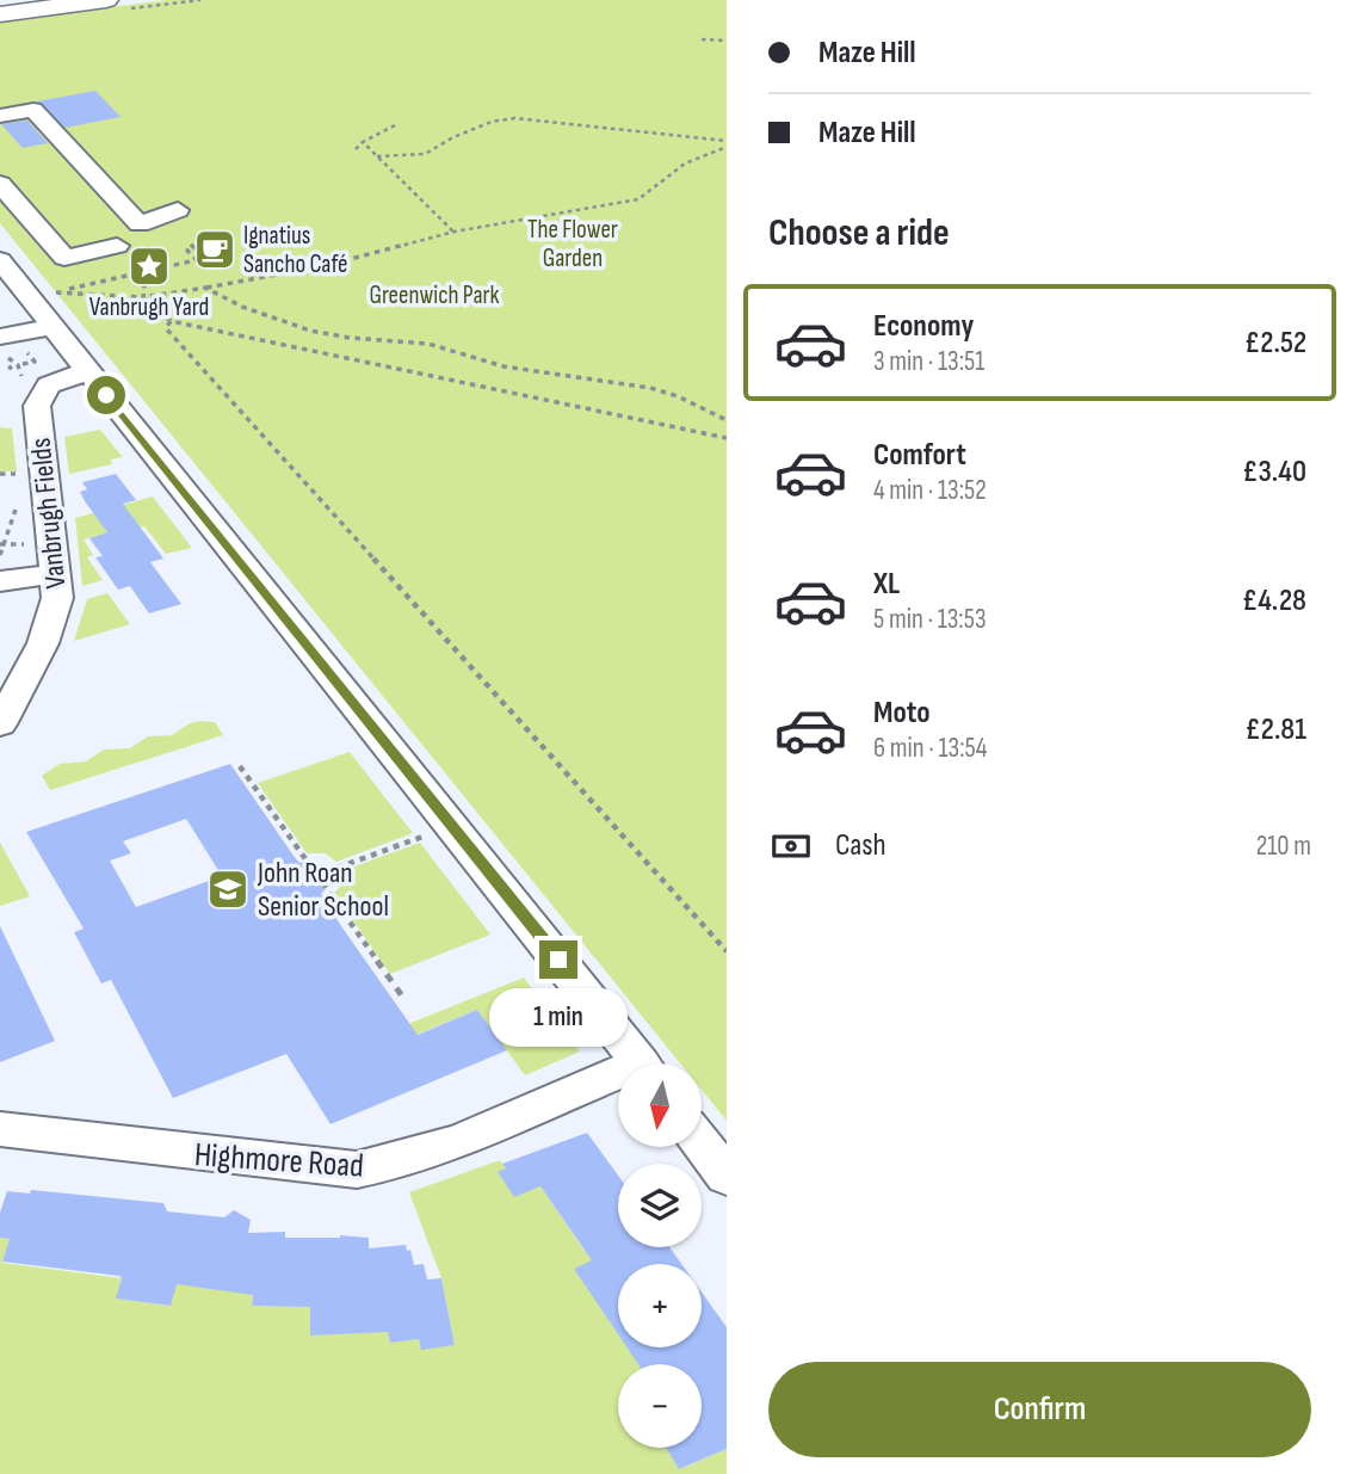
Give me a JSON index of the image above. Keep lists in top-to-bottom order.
{
  "streets": {
    "street": ["Vanbrugh Fields", "Highmore Road"]
  },
  "parks": ["The Flower Garden", "Greenwich Park"],
  "places": {
    "cafe": ["Ignatius Sancho Café"],
    "place": ["Vanbrugh Yard"],
    "school or university": ["John Roan Senior School"]
  },
  "north": "bottom",
  "page": {
    "banner": ["Maze Hill", "Maze Hill"],
    "heading": "Choose a ride",
    "list": [
      {
        "name": "Economy",
        "note": "3 min · 13:51",
        "value": "£2.52"
      },
      {
        "name": "Comfort",
        "note": "4 min · 13:52",
        "value": "£3.40"
      },
      {
        "name": "XL",
        "note": "5 min · 13:53",
        "value": "£4.28"
      },
      {
        "name": "Moto",
        "note": "6 min · 13:54",
        "value": "£2.81"
      }
    ],
    "pay": ["Cash", "210 m"],
    "bubble": "1 min",
    "map_buttons": ["+", "−"],
    "buttons": "Confirm"
  }
}
